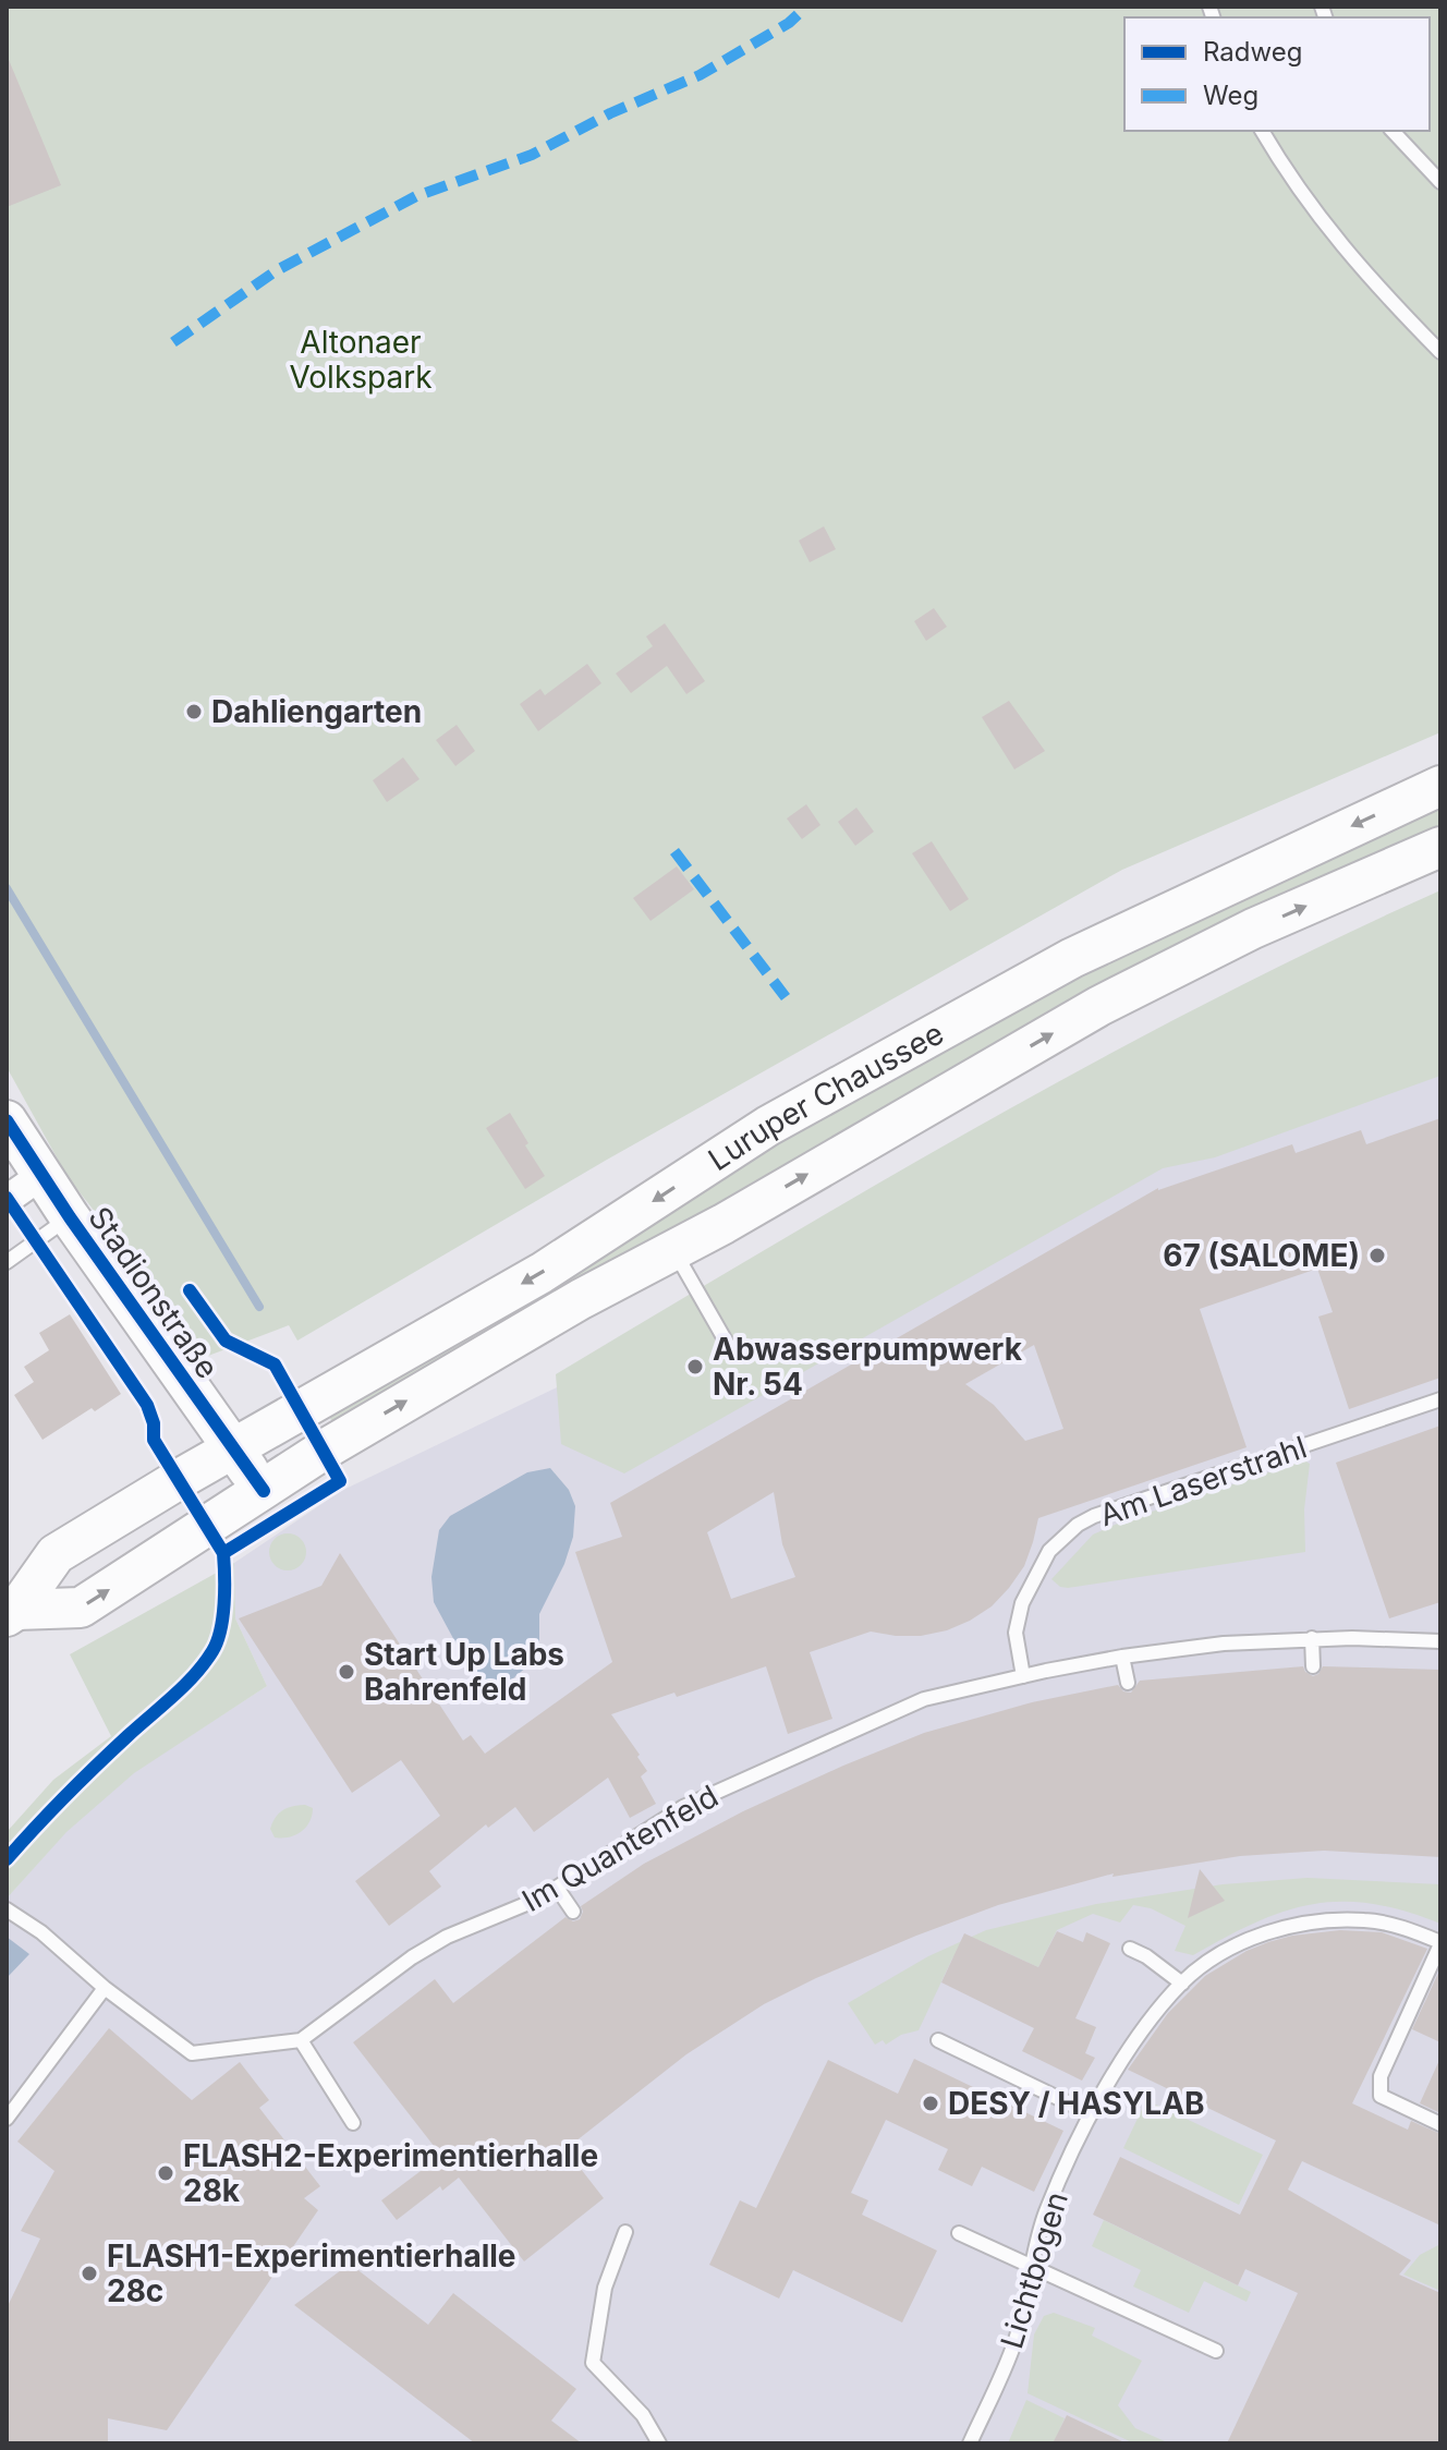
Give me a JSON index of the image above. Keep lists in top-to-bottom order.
{
  "streets": {
    "main road": ["Luruper Chaussee", "Stadionstraße"],
    "lane": ["Am Laserstrahl", "Im Quantenfeld", "Lichtbogen"]
  },
  "crossings": [
    ["Luruper Chaussee", "Stadionstraße"],
    ["Am Laserstrahl", "Im Quantenfeld"]
  ],
  "parks": ["Altonaer Volkspark"],
  "places": [
    "Dahliengarten",
    "67 (SALOME)",
    "Abwasserpumpwerk Nr. 54",
    "Start Up Labs Bahrenfeld",
    "DESY / HASYLAB",
    "FLASH2-Experimentierhalle 28k",
    "FLASH1-Experimentierhalle 28c"
  ],
  "legend": ["Radweg", "Weg"]
}
